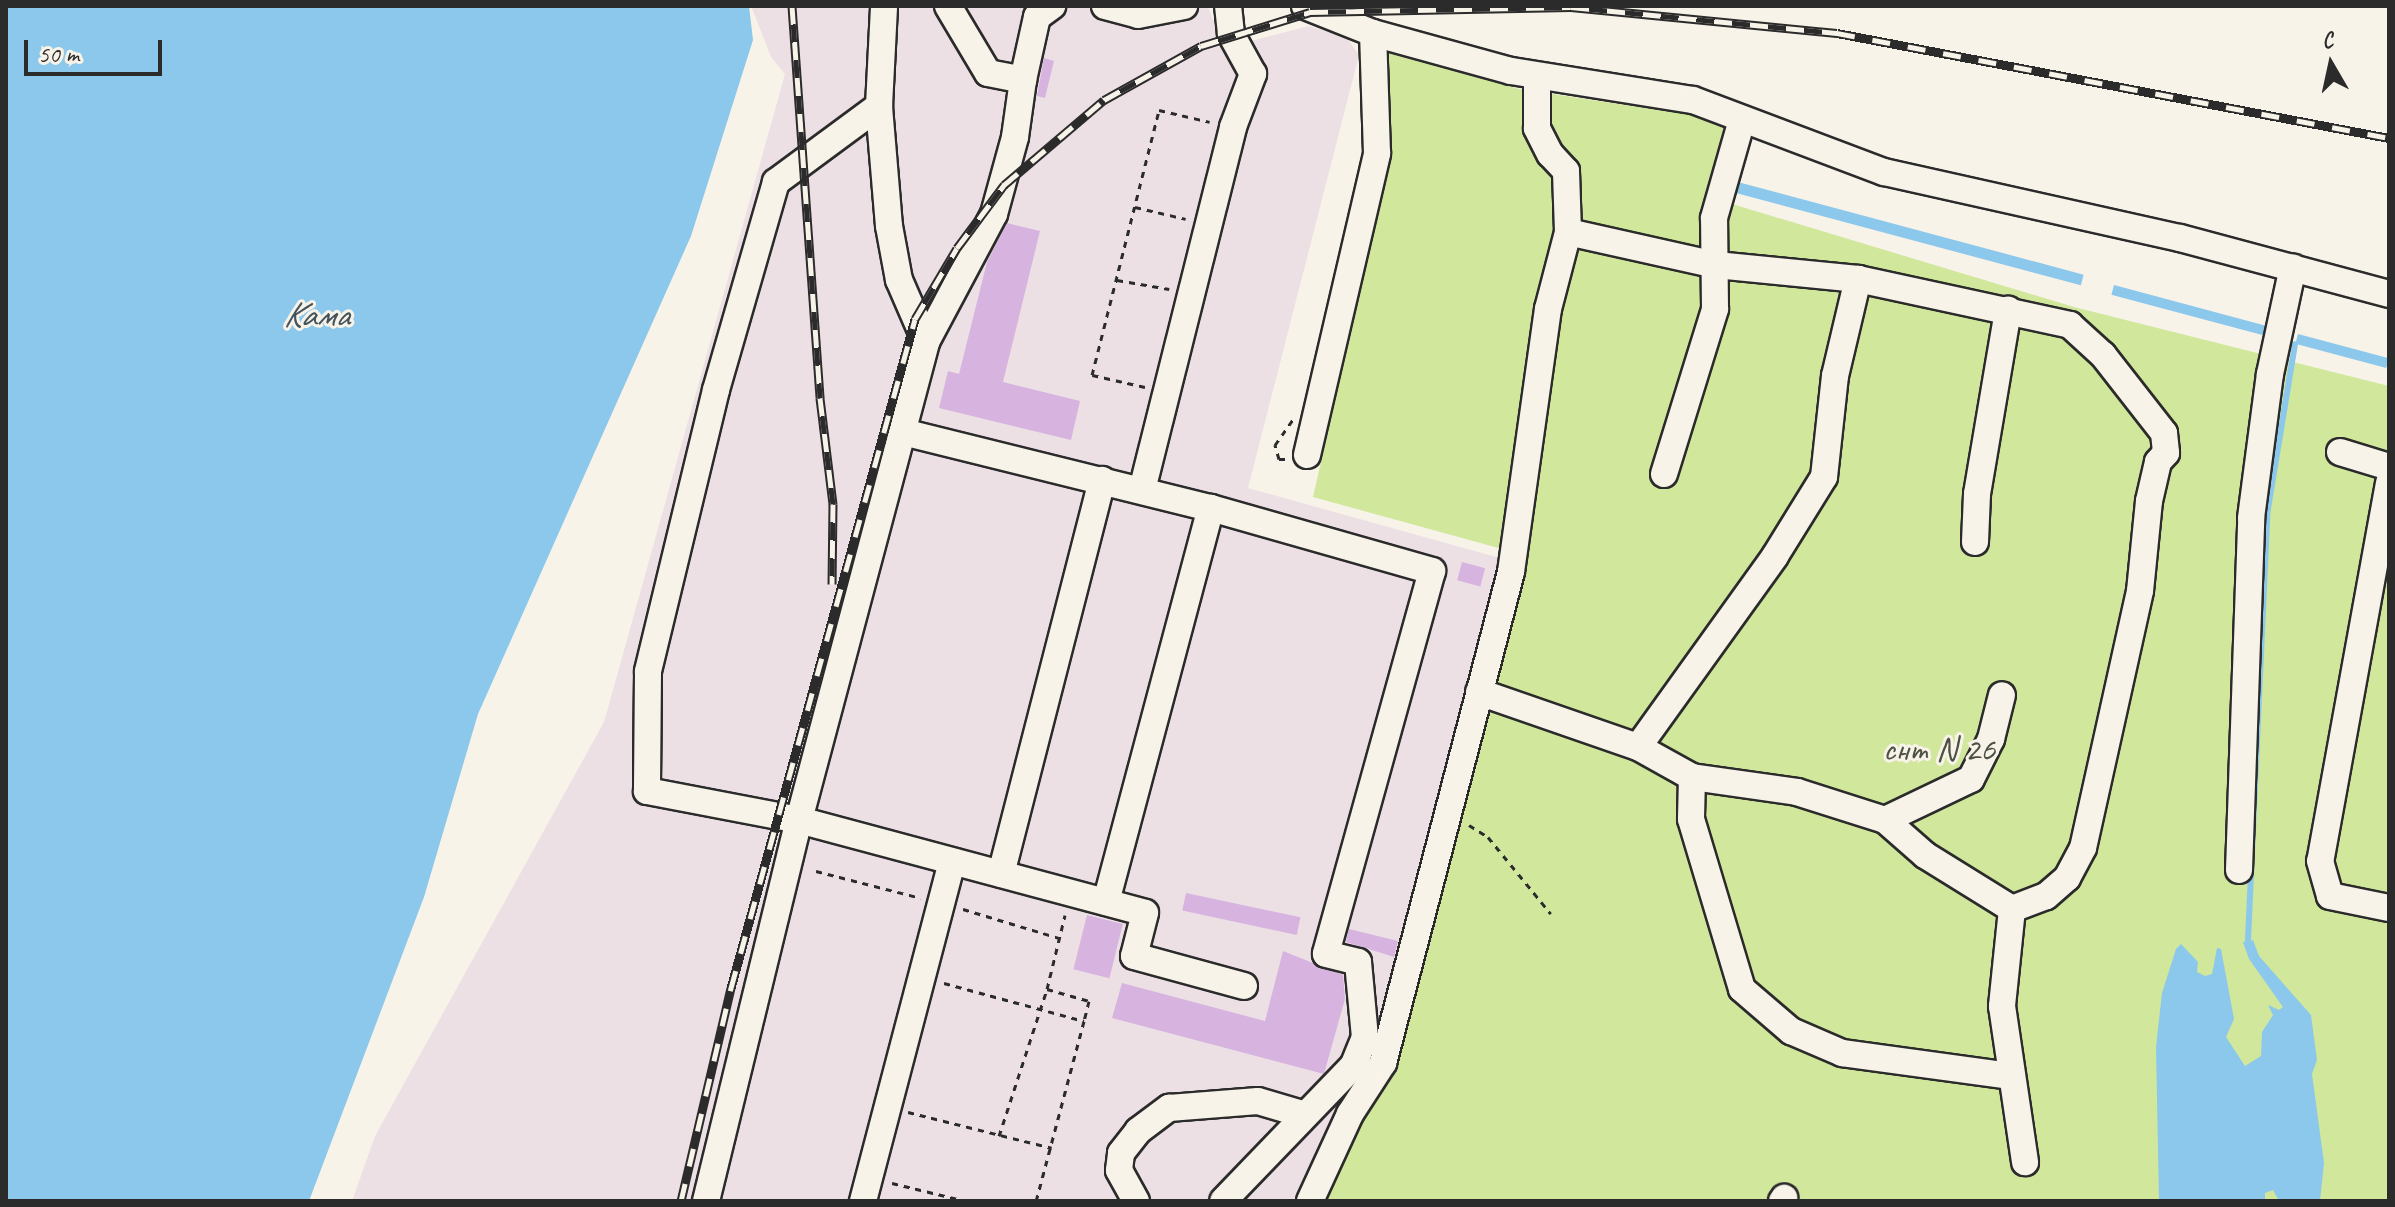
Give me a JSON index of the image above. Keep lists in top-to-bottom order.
{
  "water": ["Кама"],
  "parks": ["снт N 26"],
  "scale_bar": "50 m",
  "north": "top"
}
